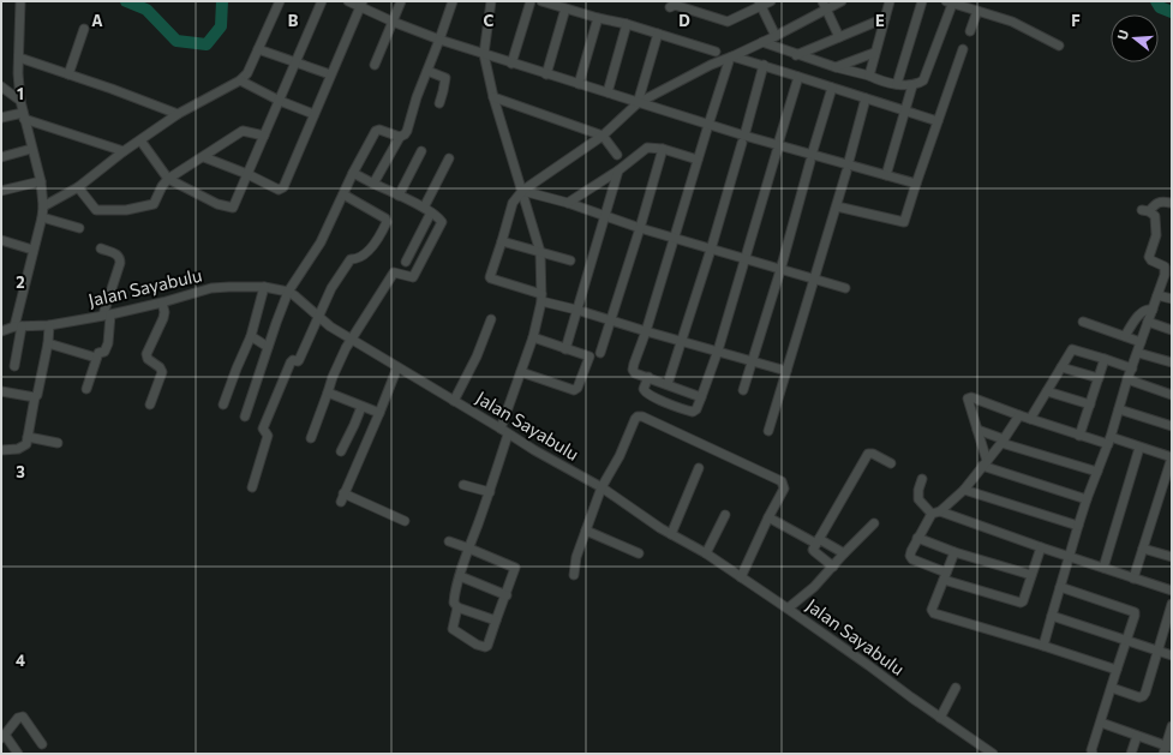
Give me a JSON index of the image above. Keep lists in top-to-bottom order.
{
  "streets": {
    "street": ["Jalan Sayabulu"]
  },
  "north": "left",
  "grid": {
    "columns": [
      "A",
      "B",
      "C",
      "D",
      "E",
      "F"
    ],
    "rows": [
      "1",
      "2",
      "3",
      "4"
    ]
  }
}
